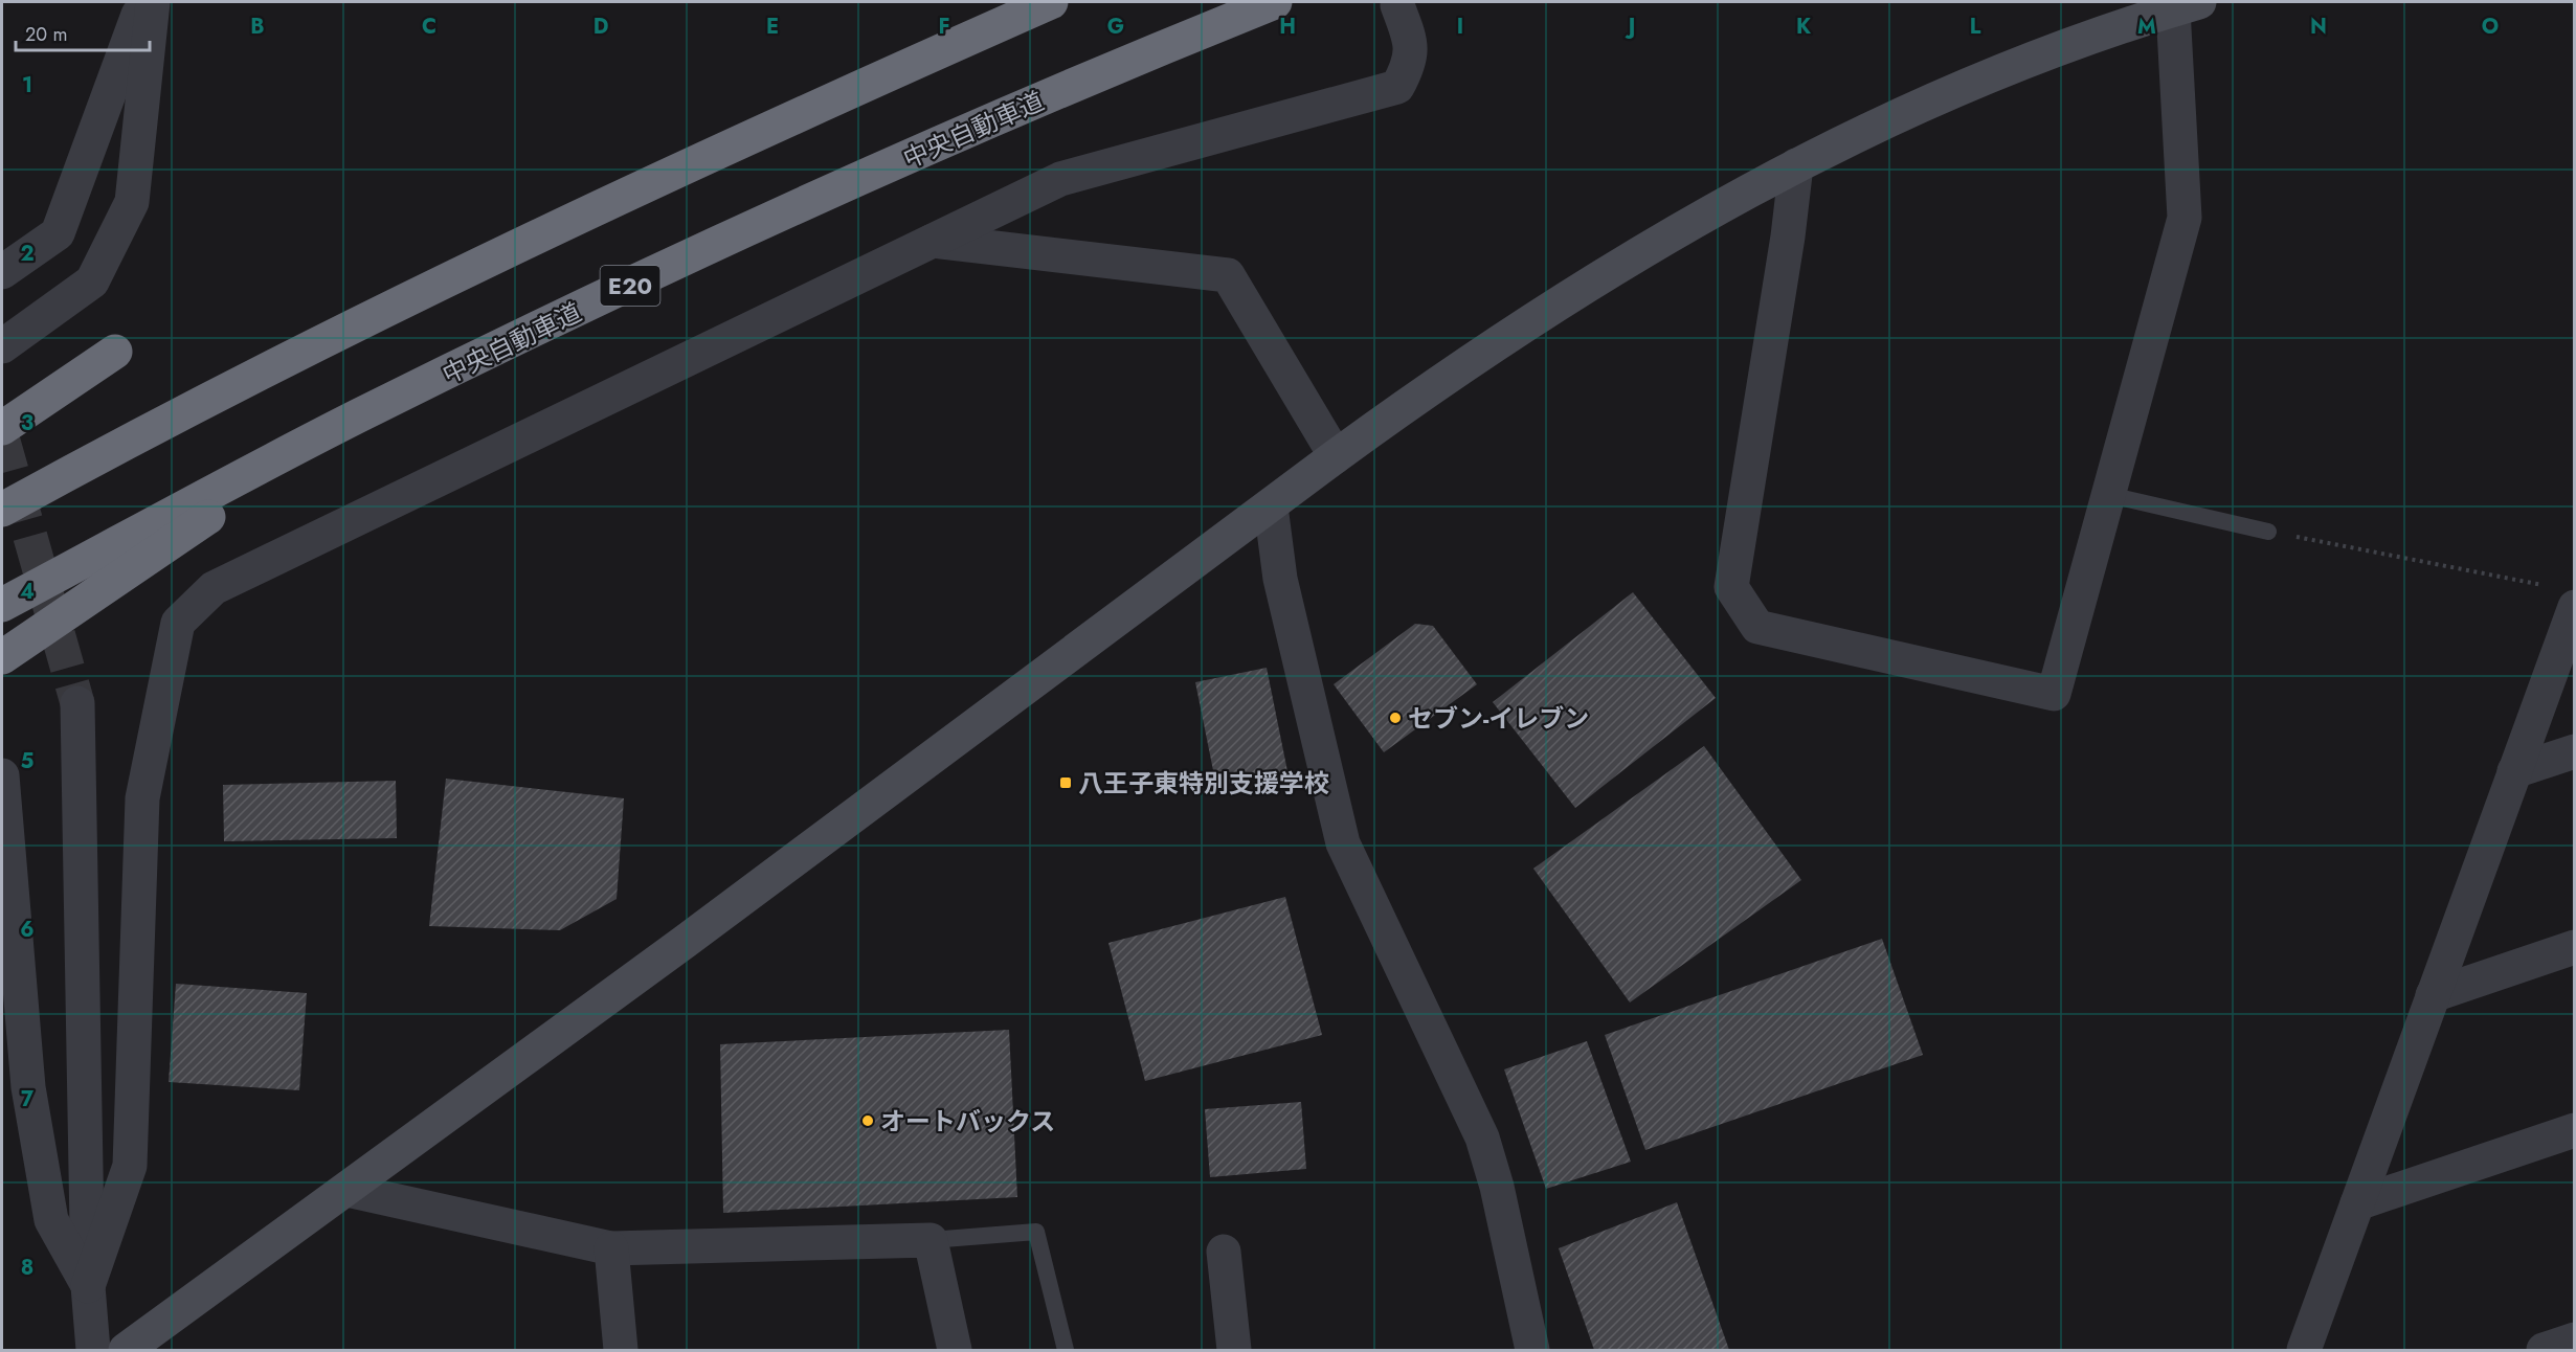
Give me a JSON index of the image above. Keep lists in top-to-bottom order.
{
  "streets": {
    "highway": ["中央自動車道", "E20"]
  },
  "places": {
    "other": ["セブン-イレブン", "オートバックス"],
    "transit": ["八王子東特別支援学校"]
  },
  "scale_bar": "20 m",
  "grid": {
    "columns": [
      "B",
      "C",
      "D",
      "E",
      "F",
      "G",
      "H",
      "I",
      "J",
      "K",
      "L",
      "M",
      "N",
      "O"
    ],
    "rows": [
      "1",
      "2",
      "3",
      "4",
      "5",
      "6",
      "7",
      "8"
    ]
  }
}
